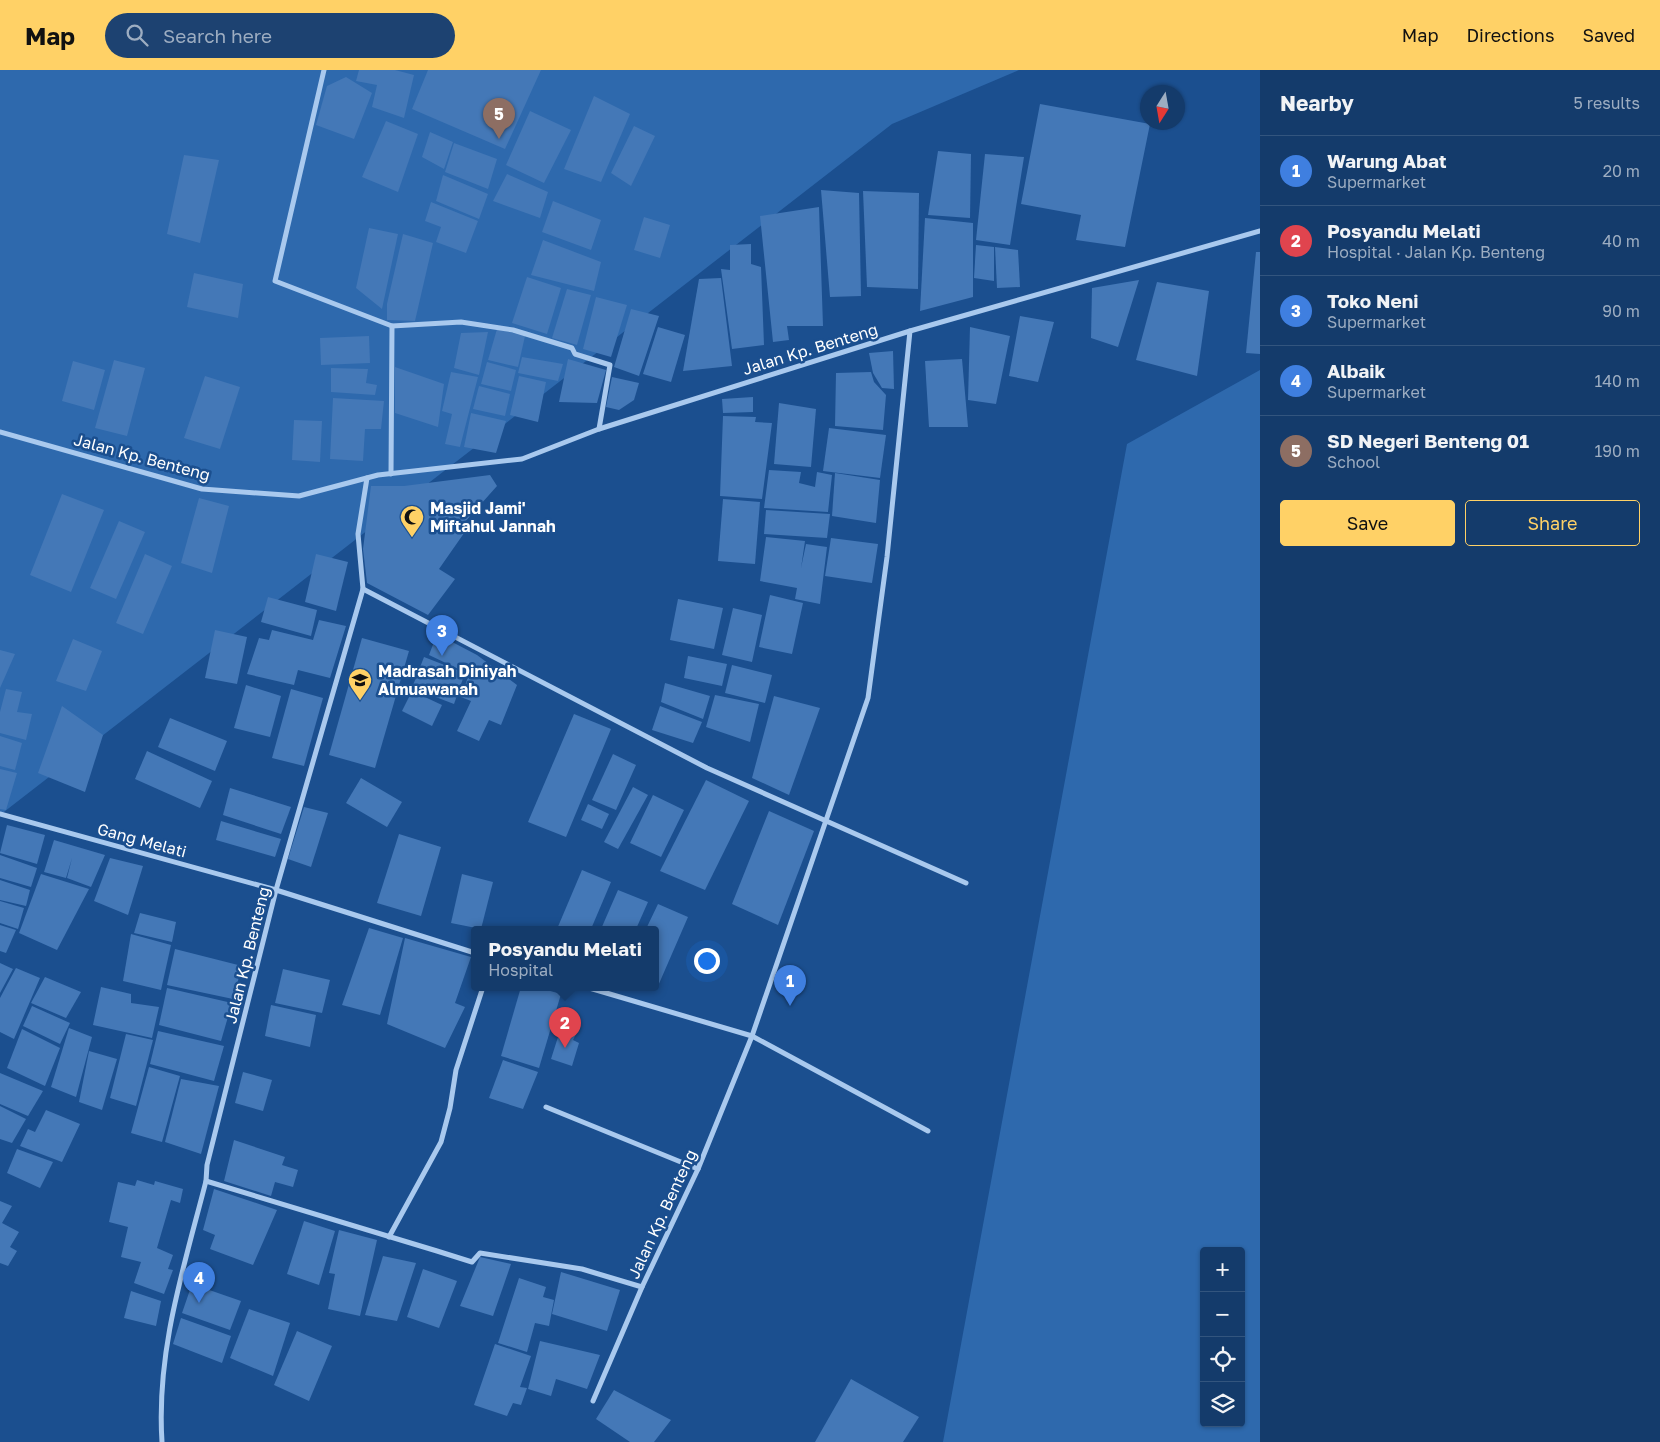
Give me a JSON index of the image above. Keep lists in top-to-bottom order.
{
  "streets": {
    "street": ["Jalan Kp. Benteng", "Gang Melati"]
  },
  "crossings": [
    ["Jalan Kp. Benteng", "Gang Melati"]
  ],
  "places": {
    "mosque": ["Masjid Jami' Miftahul Jannah"],
    "school or university": ["Madrasah Diniyah Almuawanah"]
  },
  "north": "bottom",
  "page": {
    "header": "Map",
    "search": "Search here",
    "nav": ["Map", "Directions", "Saved"],
    "heading": ["Nearby", "5 results"],
    "pins": [
      "5",
      "3",
      "1",
      "2",
      "4"
    ],
    "list": [
      {
        "mark": "1",
        "name": "Warung Abat",
        "note": "Supermarket",
        "value": "20 m"
      },
      {
        "mark": "2",
        "name": "Posyandu Melati",
        "note": "Hospital · Jalan Kp. Benteng",
        "value": "40 m"
      },
      {
        "mark": "3",
        "name": "Toko Neni",
        "note": "Supermarket",
        "value": "90 m"
      },
      {
        "mark": "4",
        "name": "Albaik",
        "note": "Supermarket",
        "value": "140 m"
      },
      {
        "mark": "5",
        "name": "SD Negeri Benteng 01",
        "note": "School",
        "value": "190 m"
      }
    ],
    "buttons": ["Save", "Share"],
    "popup": ["Posyandu Melati", "Hospital"],
    "map_buttons": ["+", "−"]
  }
}
